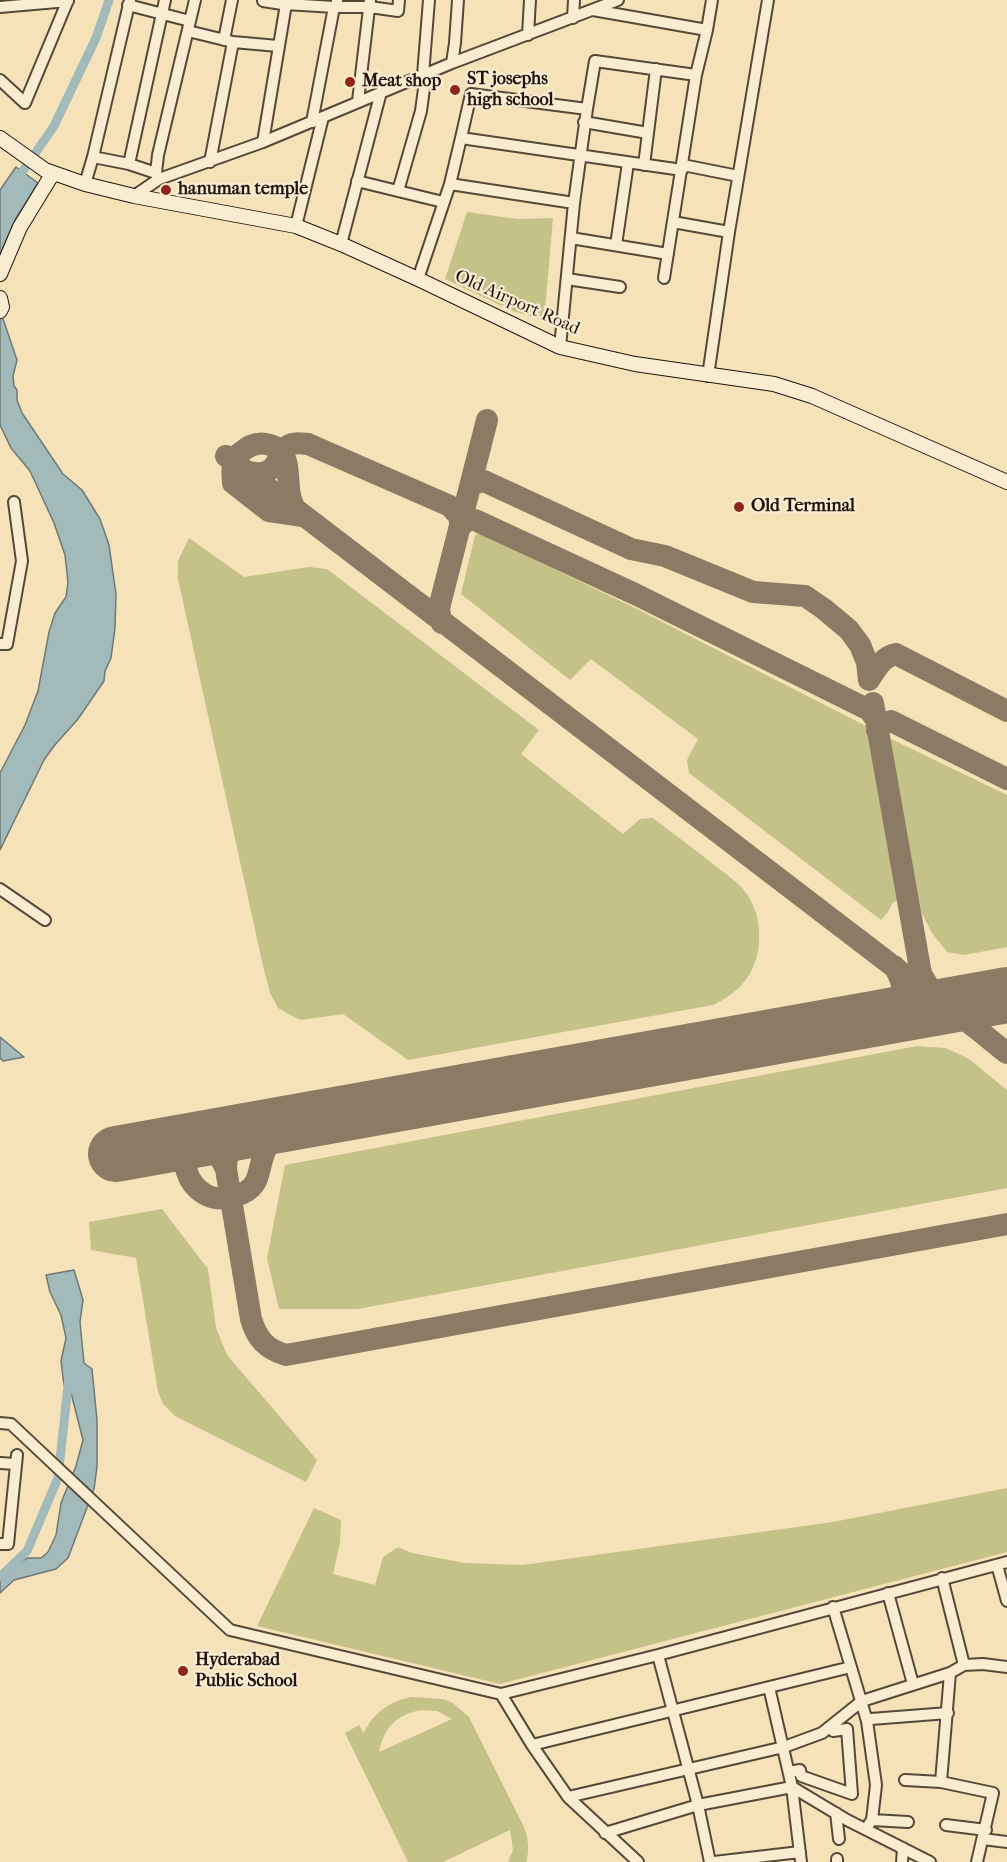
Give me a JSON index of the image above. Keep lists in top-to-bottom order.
{
  "streets": {
    "main road": ["Old Airport Road"]
  },
  "places": [
    "Meat shop",
    "ST josephs high school",
    "hanuman temple",
    "Old Terminal",
    "Hyderabad Public School"
  ]
}
